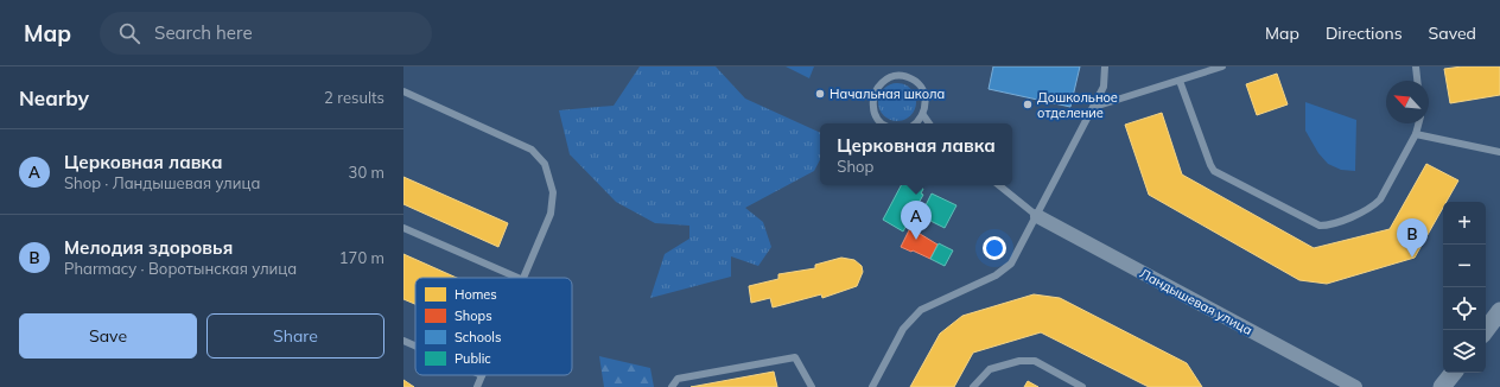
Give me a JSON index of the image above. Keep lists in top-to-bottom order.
{
  "streets": {
    "street": ["Ландышевая улица"]
  },
  "places": ["Начальная школа", "Дошкольное отделение"],
  "legend": [
    "Homes",
    "Shops",
    "Schools",
    "Public"
  ],
  "north": "top left",
  "page": {
    "header": "Map",
    "search": "Search here",
    "nav": ["Map", "Directions", "Saved"],
    "heading": ["Nearby", "2 results"],
    "popup": ["Церковная лавка", "Shop"],
    "list": [
      {
        "mark": "A",
        "name": "Церковная лавка",
        "note": "Shop · Ландышевая улица",
        "value": "30 m"
      },
      {
        "mark": "B",
        "name": "Мелодия здоровья",
        "note": "Pharmacy · Воротынская улица",
        "value": "170 m"
      }
    ],
    "pins": ["A", "B"],
    "map_buttons": ["+", "−"],
    "buttons": ["Save", "Share"]
  }
}
